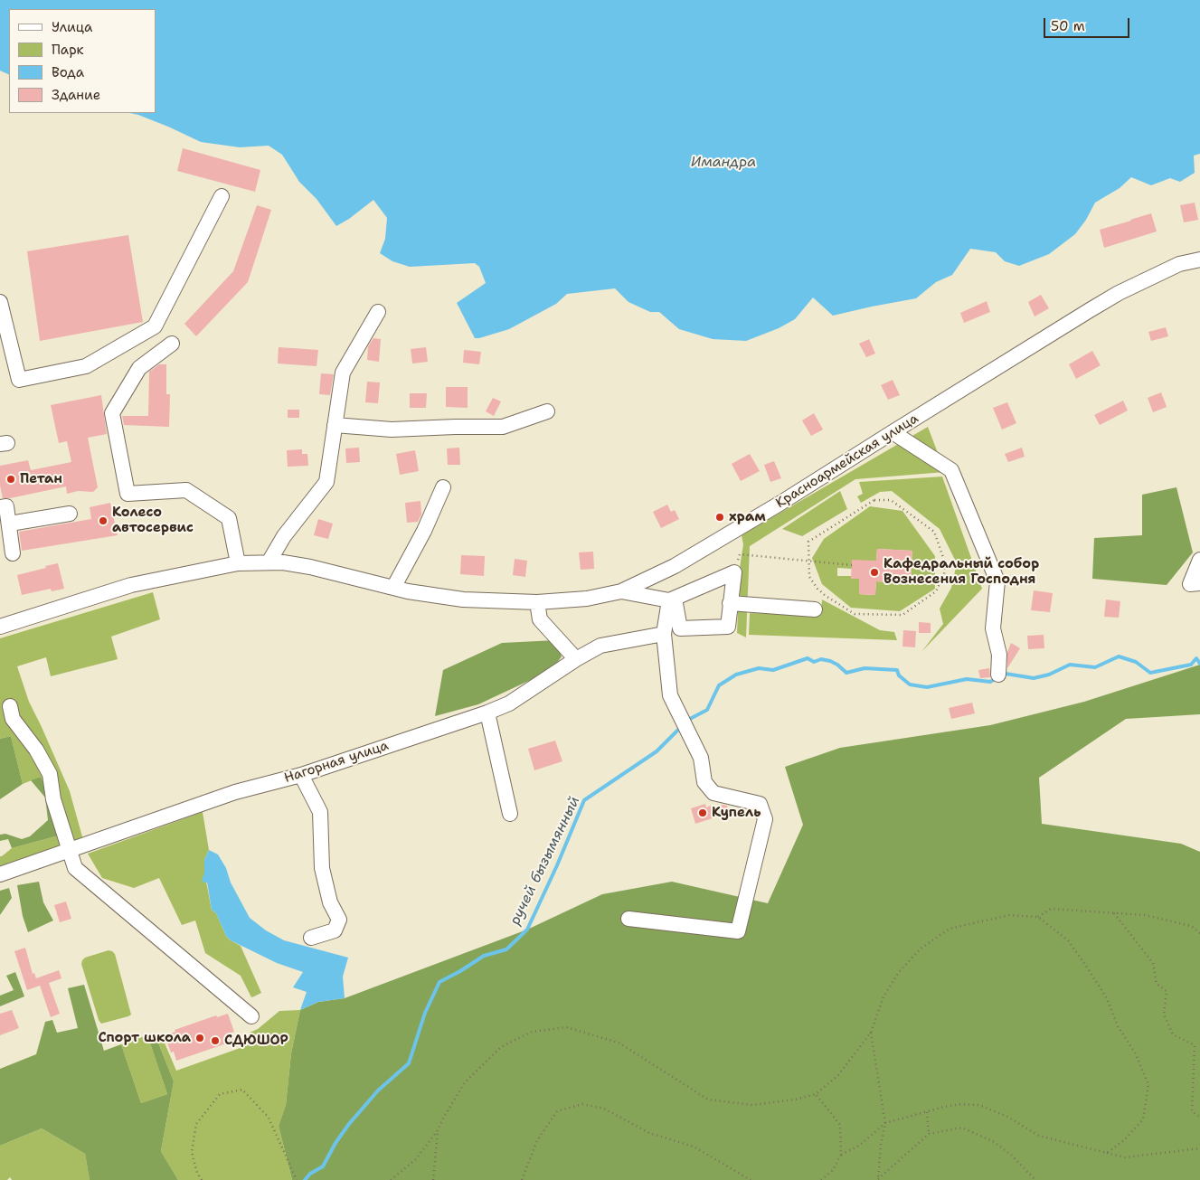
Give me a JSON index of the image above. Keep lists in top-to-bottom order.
{
  "streets": {
    "street": ["Красноармейская улица", "Нагорная улица"]
  },
  "water": ["Имандра", "ручей бызымянный"],
  "places": [
    "Петан",
    "храм",
    "Колесо автосервис",
    "Кафедральный собор Вознесения Господня",
    "Купель",
    "Спорт школа",
    "СДЮШОР"
  ],
  "legend": [
    "Улица",
    "Парк",
    "Вода",
    "Здание"
  ],
  "scale_bar": "50 m"
}
